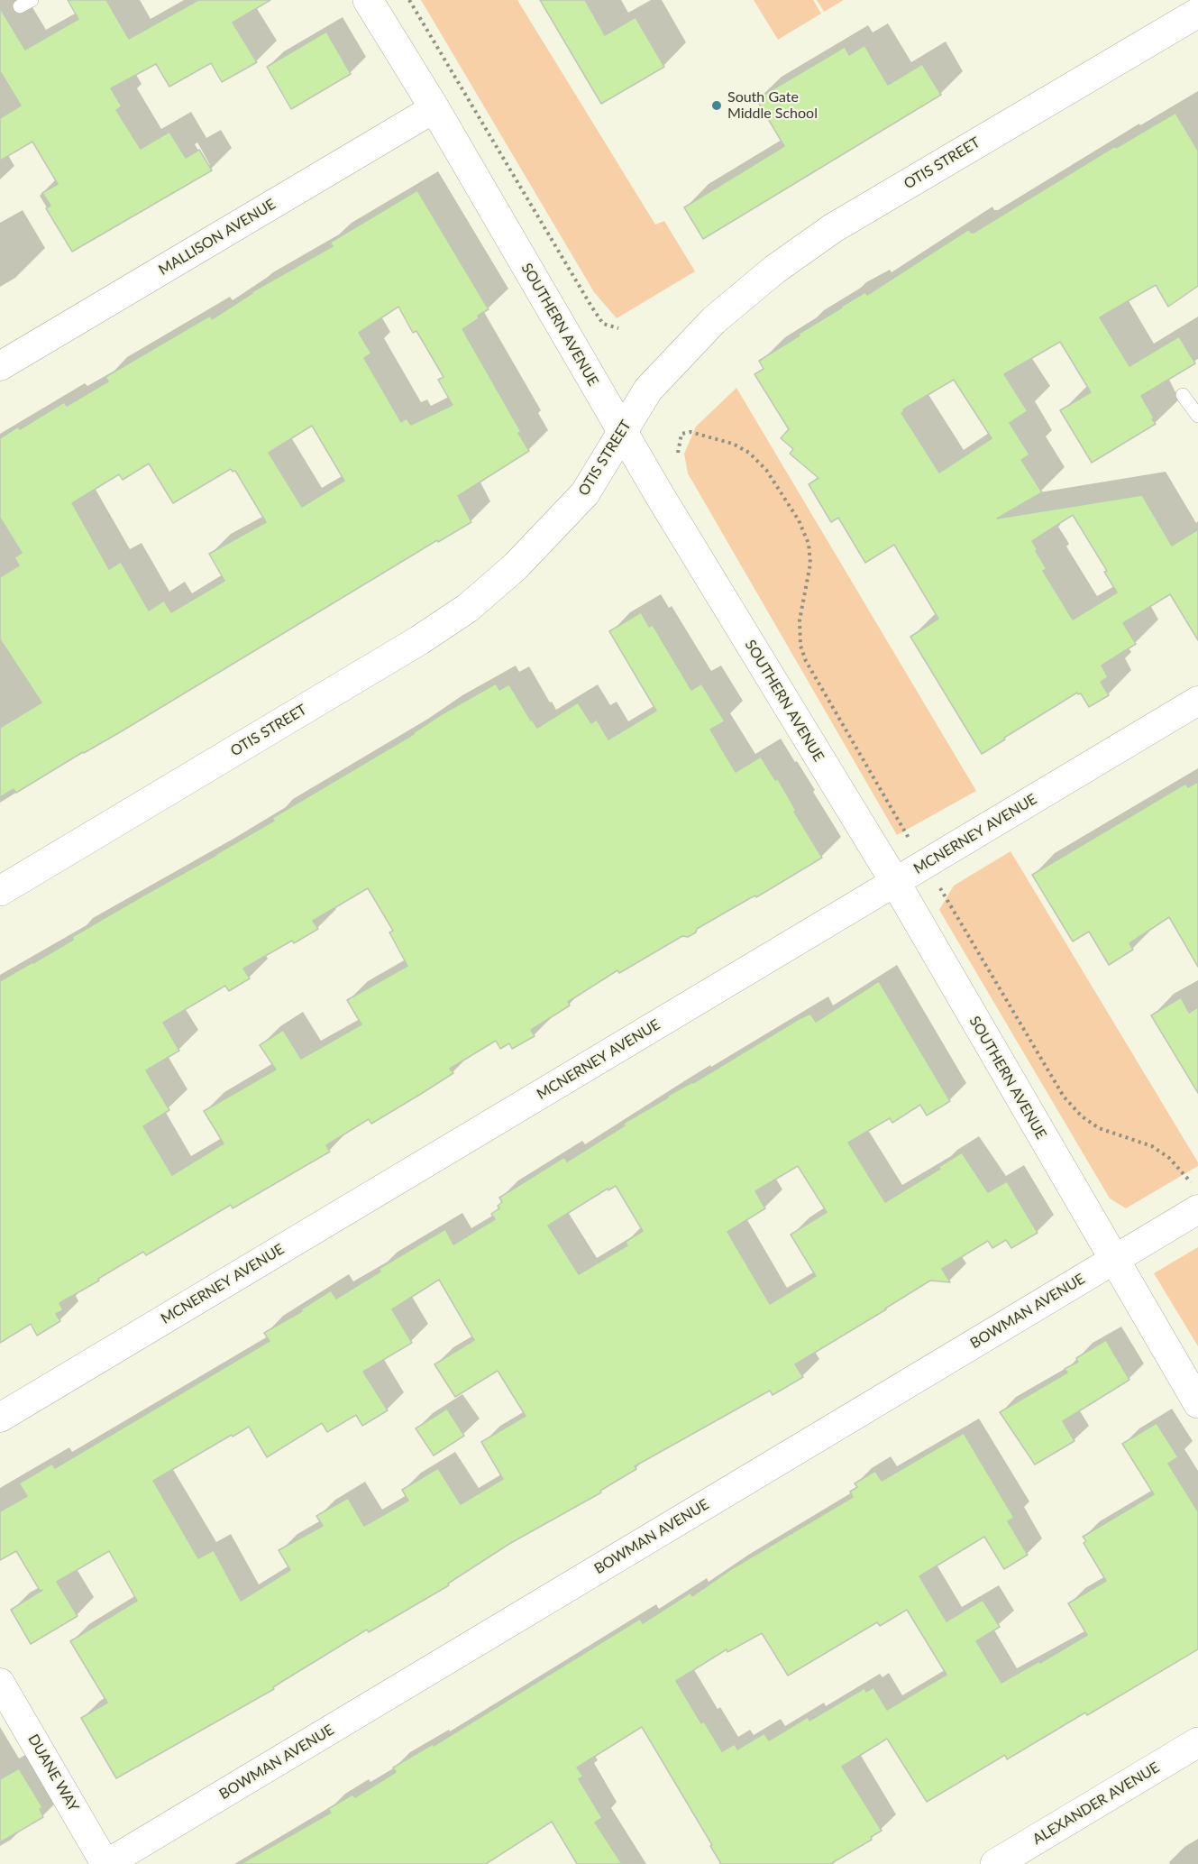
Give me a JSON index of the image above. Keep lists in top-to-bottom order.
{
  "streets": {
    "street": [
      "OTIS STREET",
      "MALLISON AVENUE",
      "SOUTHERN AVENUE",
      "MCNERNEY AVENUE",
      "BOWMAN AVENUE",
      "DUANE WAY",
      "ALEXANDER AVENUE"
    ]
  },
  "crossings": [
    ["OTIS STREET", "SOUTHERN AVENUE"],
    ["MALLISON AVENUE", "SOUTHERN AVENUE"],
    ["SOUTHERN AVENUE", "MCNERNEY AVENUE"],
    ["SOUTHERN AVENUE", "BOWMAN AVENUE"],
    ["BOWMAN AVENUE", "DUANE WAY"]
  ],
  "places": ["South Gate Middle School"]
}
